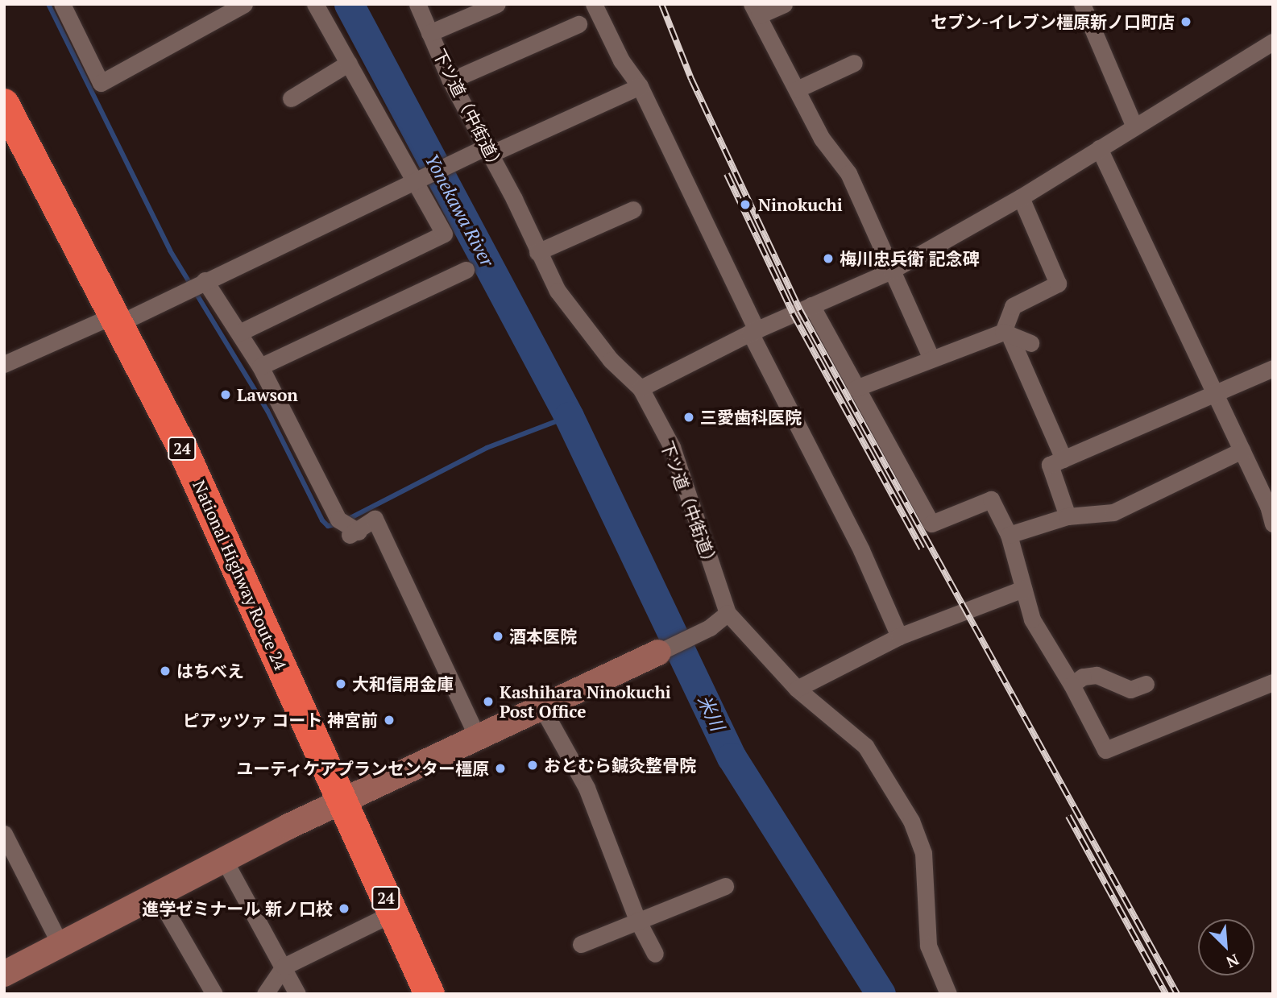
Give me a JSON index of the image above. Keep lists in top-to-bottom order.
{
  "streets": {
    "highway": ["24", "National Highway Route 24"],
    "street": ["下ツ道（中街道）"]
  },
  "water": ["Yonekawa River", "米川"],
  "places": [
    "セブン-イレブン橿原新ノ口町店",
    "Ninokuchi",
    "梅川忠兵衛 記念碑",
    "Lawson",
    "三愛歯科医院",
    "酒本医院",
    "はちべえ",
    "大和信用金庫",
    "Kashihara Ninokuchi Post Office",
    "ピアッツァ コート 神宮前",
    "おとむら鍼灸整骨院",
    "ユーティケアプランセンター橿原",
    "進学ゼミナール 新ノ口校"
  ],
  "north": "bottom right"
}
